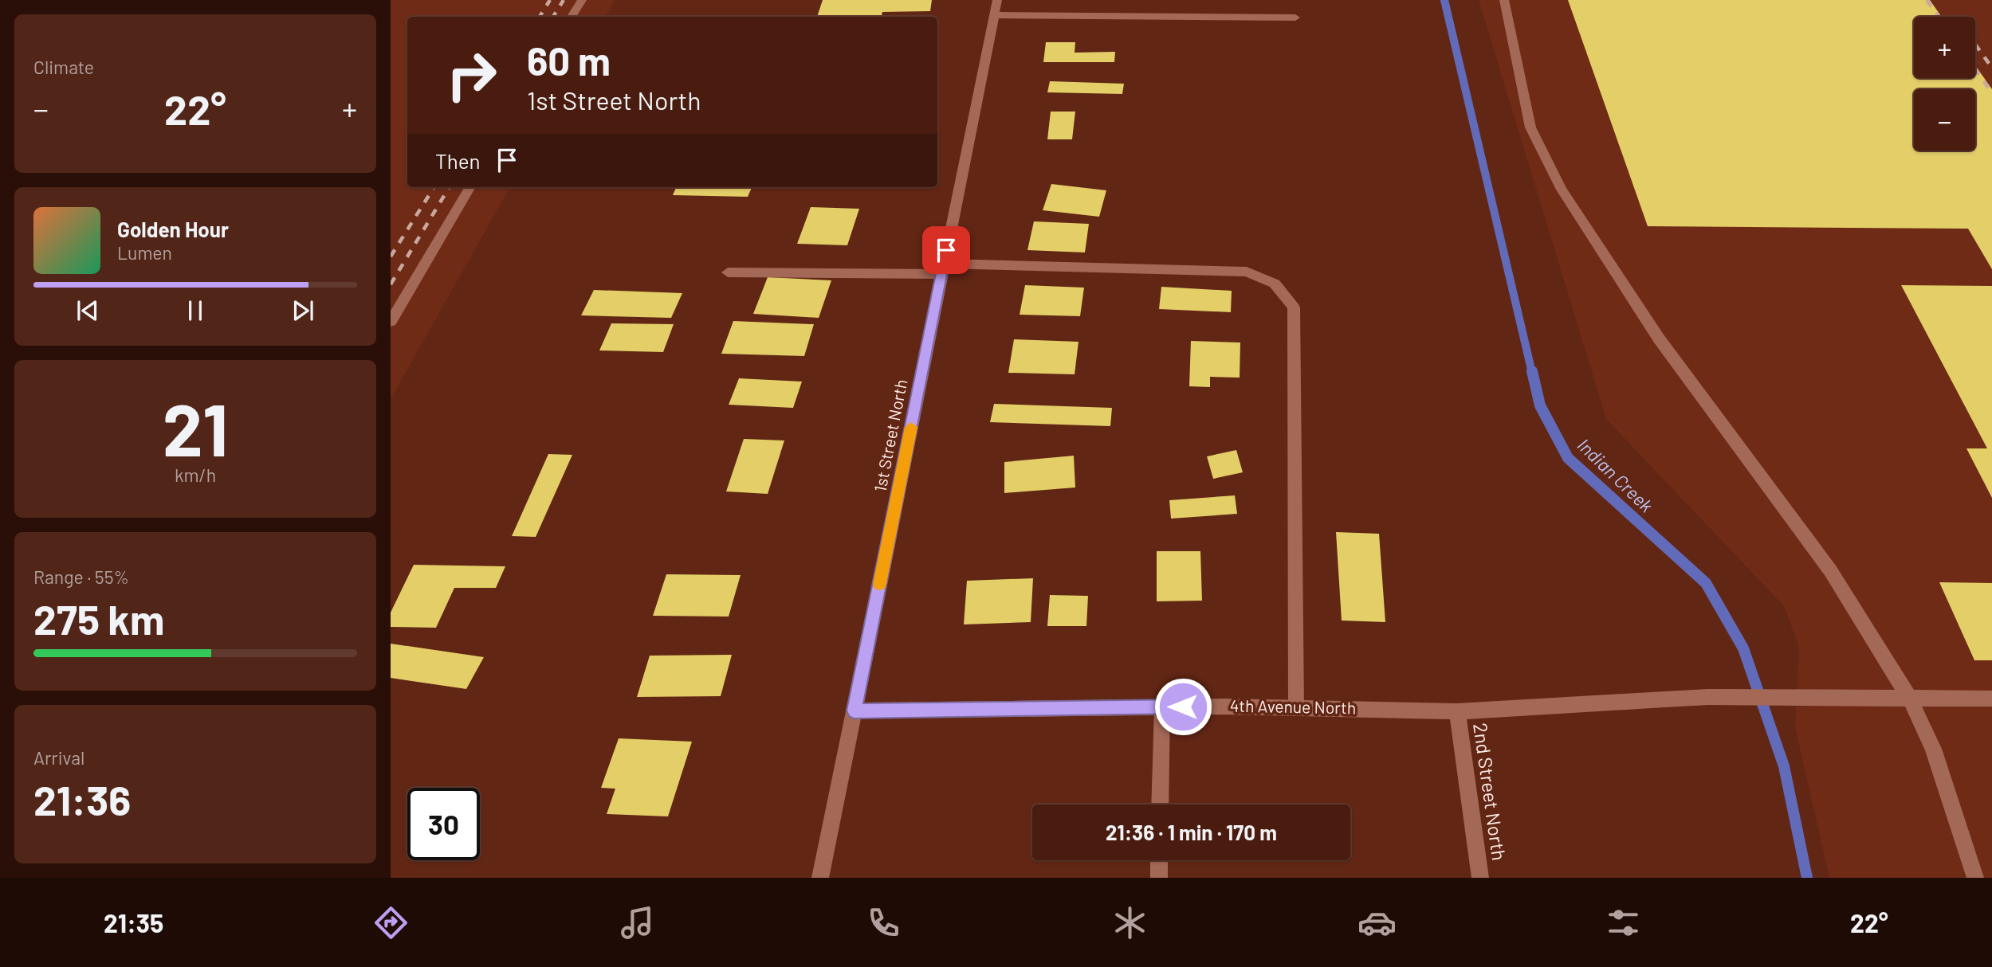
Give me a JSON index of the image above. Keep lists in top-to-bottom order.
{
  "streets": {
    "street": ["1st Street North", "4th Avenue North", "2nd Street North"]
  },
  "crossings": [
    ["1st Street North", "4th Avenue North"],
    ["4th Avenue North", "2nd Street North"]
  ],
  "water": ["Indian Creek"],
  "page": {
    "tile": [
      "Climate",
      ["21", "km/h"],
      ["Range · 55%", "275 km"],
      ["Arrival", "21:36"]
    ],
    "map_buttons": ["+", "−"],
    "turn": ["60 m", "1st Street North"],
    "heat": ["−", "22°", "+"],
    "then": "Then",
    "song": ["Golden Hour", "Lumen"],
    "limit": "30",
    "trip": "21:36 · 1 min · 170 m",
    "tabs": ["21:35", "22°"]
  }
}
